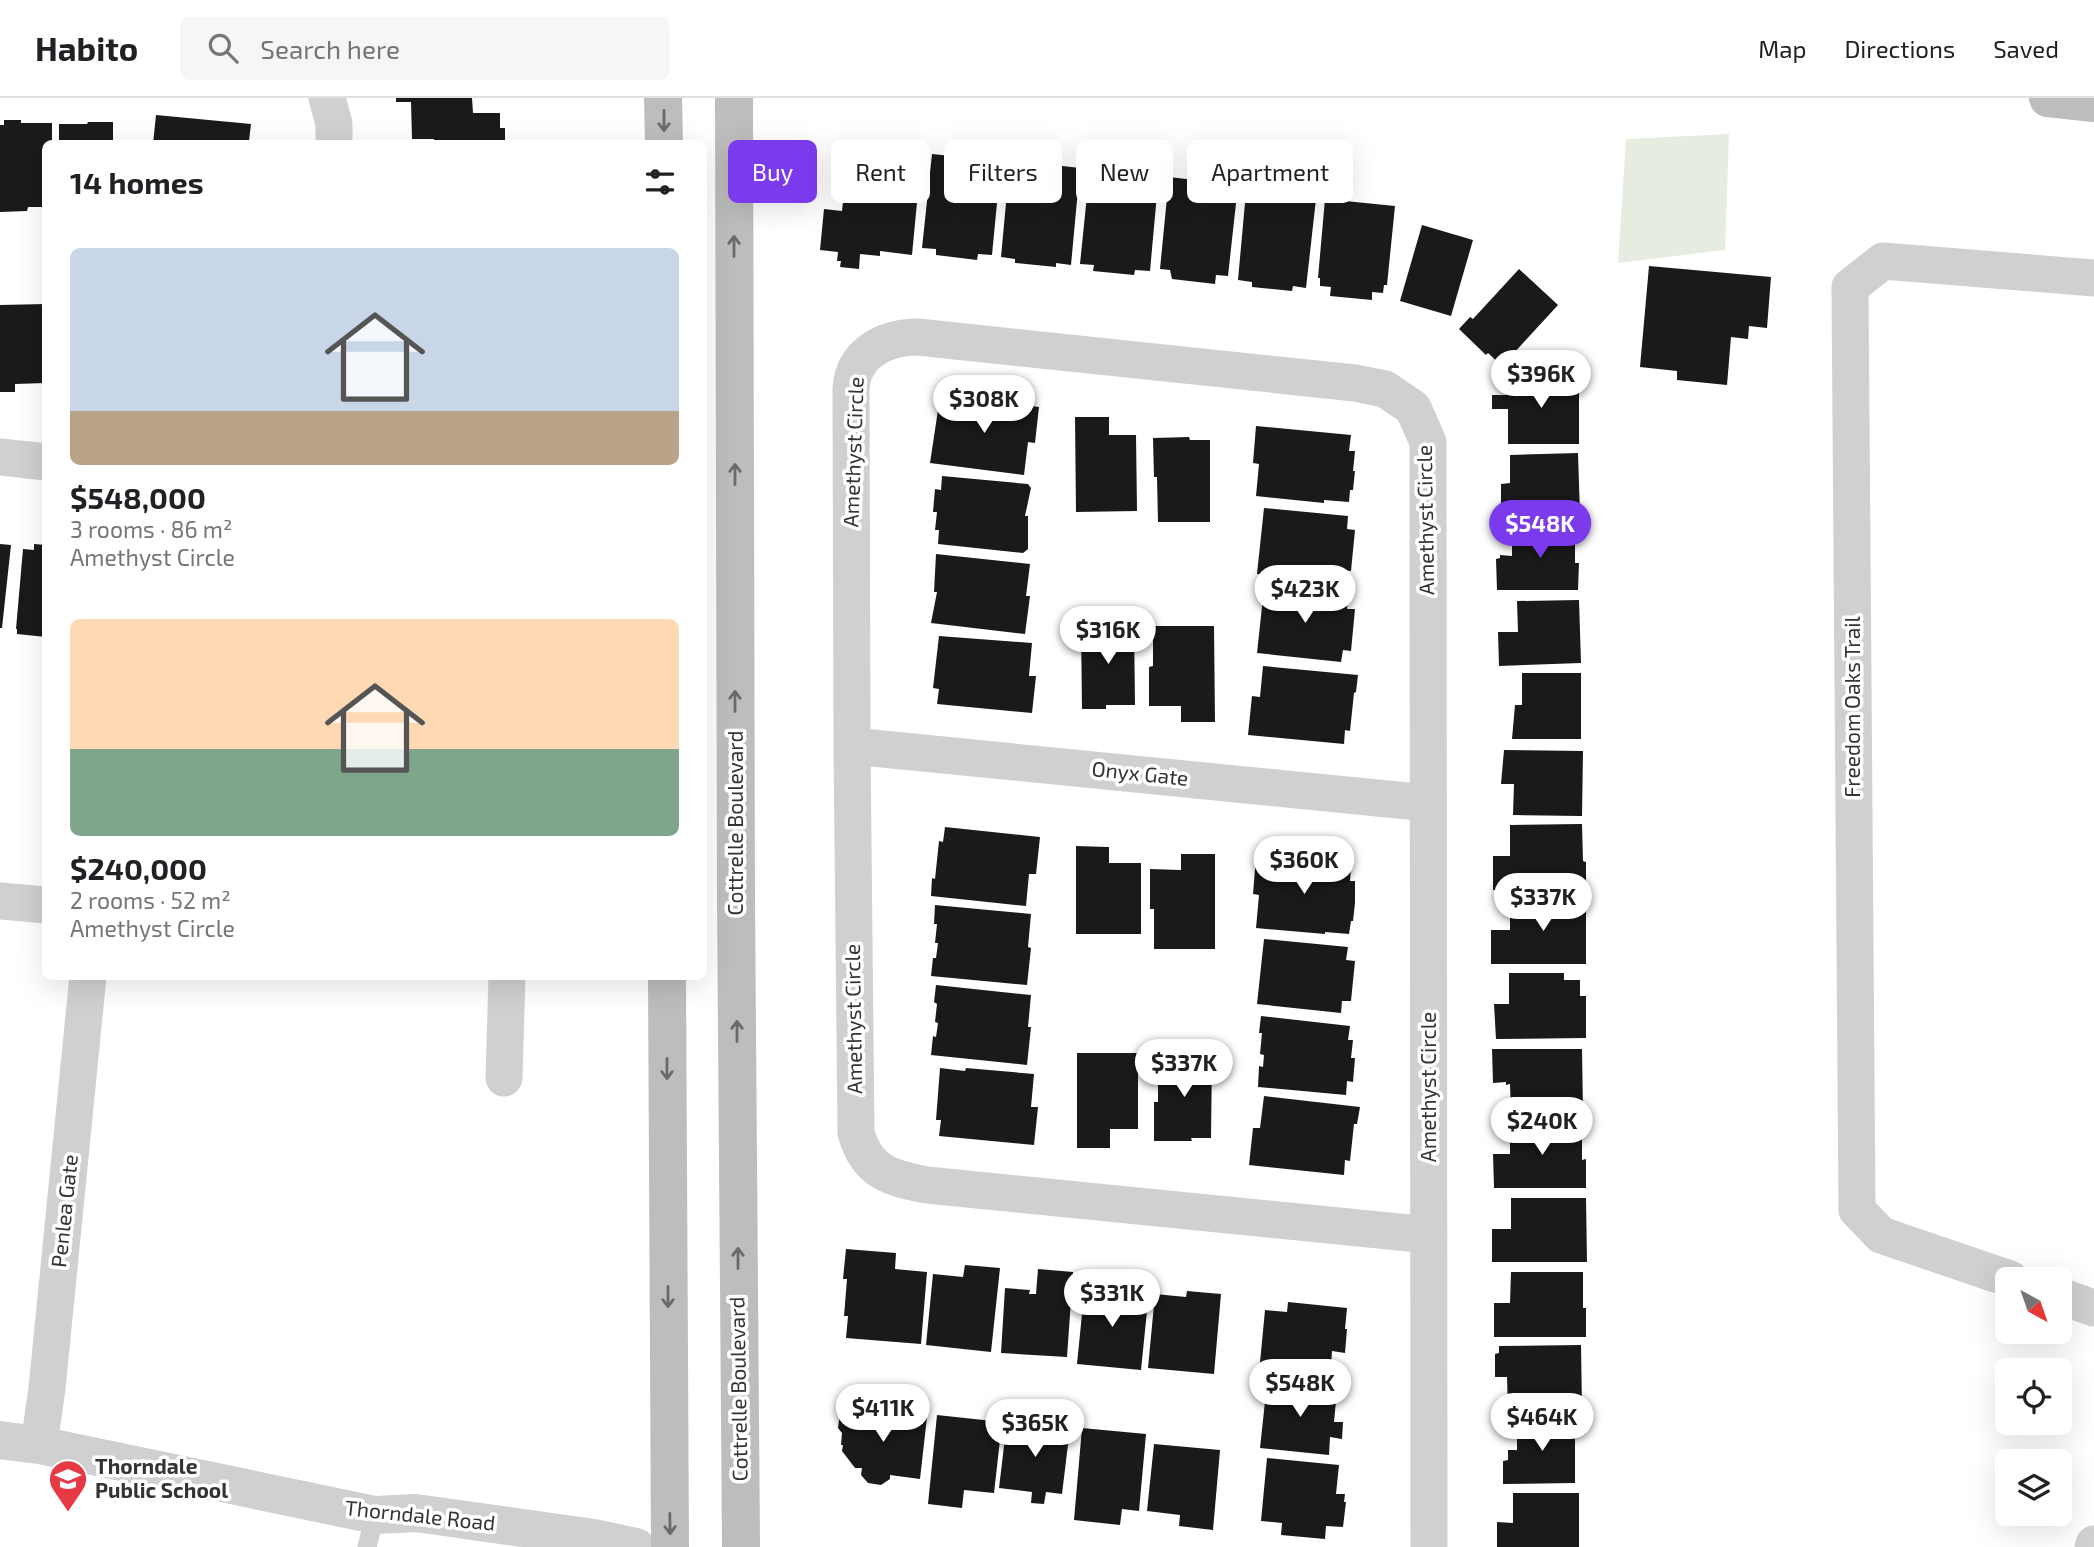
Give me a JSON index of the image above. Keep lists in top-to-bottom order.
{
  "streets": {
    "main road": ["Cottrelle Boulevard"],
    "street": [
      "Amethyst Circle",
      "Freedom Oaks Trail",
      "Onyx Gate",
      "Penlea Gate",
      "Thorndale Road"
    ]
  },
  "crossings": [
    ["Amethyst Circle", "Onyx Gate"],
    ["Penlea Gate", "Thorndale Road"]
  ],
  "places": {
    "school or university": ["Thorndale Public School"]
  },
  "north": "bottom right",
  "page": {
    "header": "Habito",
    "search": "Search here",
    "nav": ["Map", "Directions", "Saved"],
    "chip": [
      "Buy",
      "Rent",
      "Filters",
      "New",
      "Apartment"
    ],
    "heading": "14 homes",
    "list": [
      {
        "name": "$548,000",
        "note": "3 rooms · 86 m² · Amethyst Circle"
      },
      {
        "name": "$240,000",
        "note": "2 rooms · 52 m² · Amethyst Circle"
      }
    ],
    "price": [
      "$396K",
      "$308K",
      "$548K",
      "$423K",
      "$316K",
      "$360K",
      "$337K",
      "$337K",
      "$240K",
      "$331K",
      "$548K",
      "$411K",
      "$464K",
      "$365K"
    ]
  }
}
